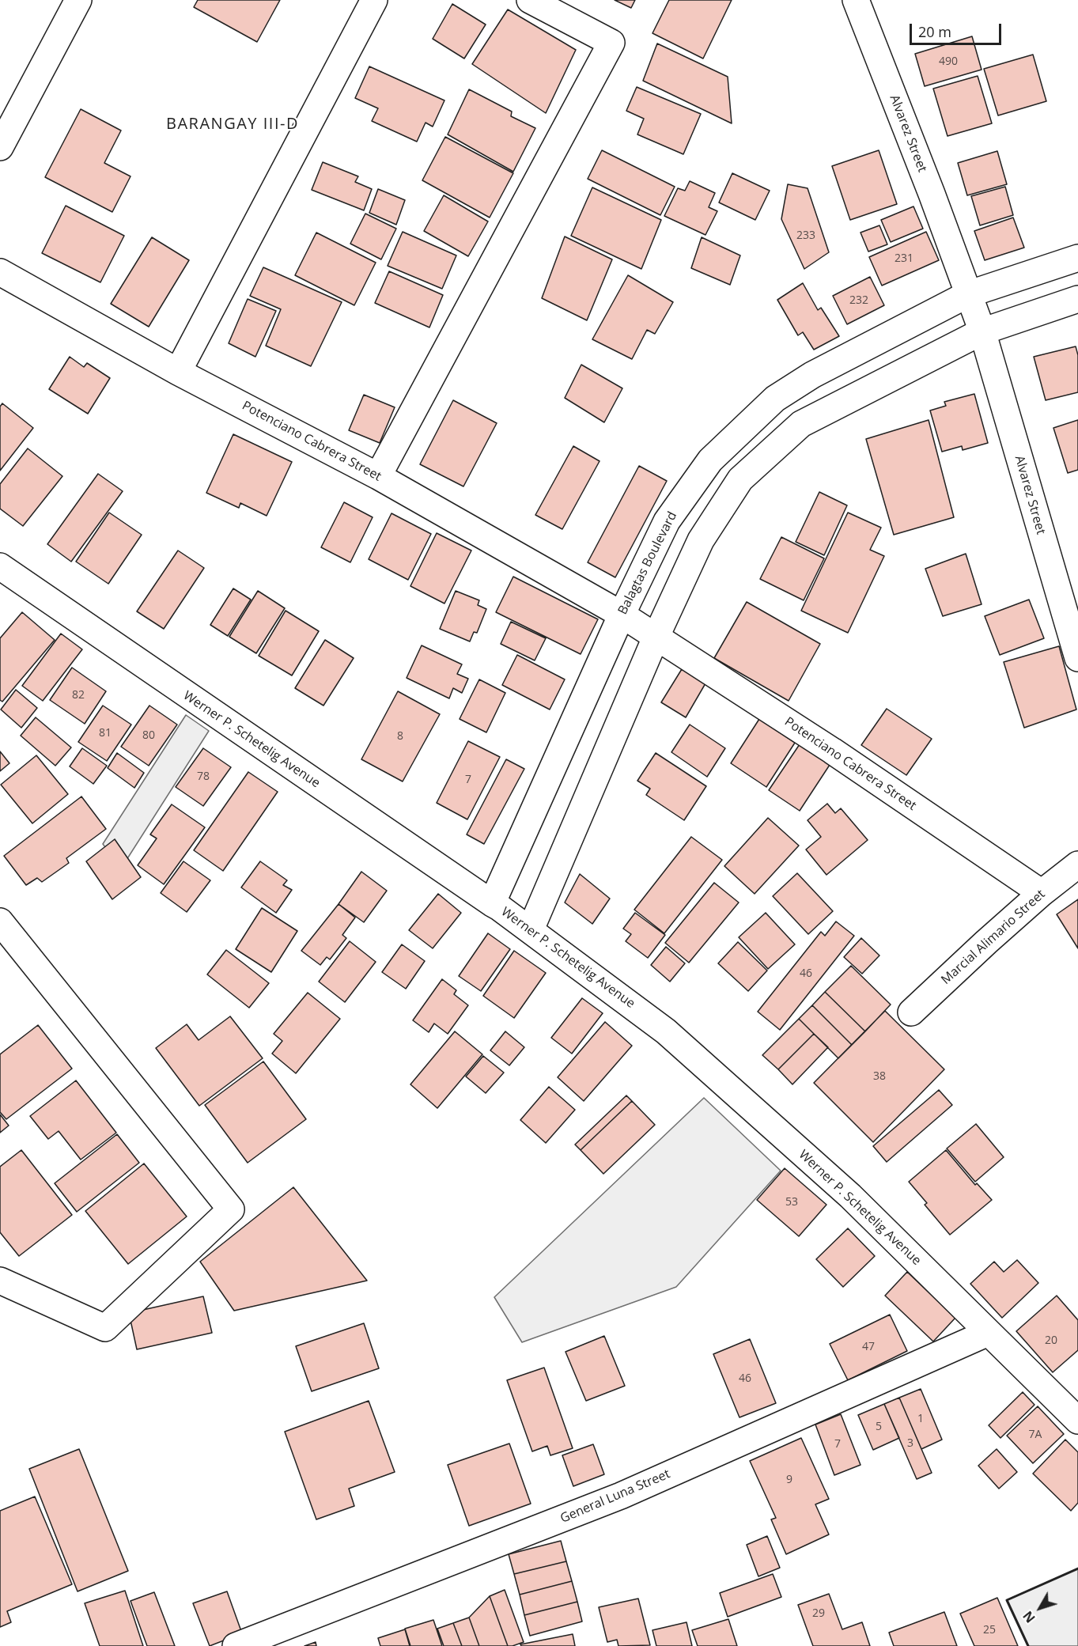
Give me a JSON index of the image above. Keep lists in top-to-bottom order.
{
  "streets": {
    "street": [
      "Alvarez Street",
      "Potenciano Cabrera Street",
      "Balagtas Boulevard",
      "Werner P. Schetelig Avenue",
      "Marcial Alimario Street",
      "General Luna Street"
    ]
  },
  "crossings": [
    ["Alvarez Street", "Balagtas Boulevard"],
    ["Potenciano Cabrera Street", "Balagtas Boulevard"],
    ["Potenciano Cabrera Street", "Marcial Alimario Street"],
    ["Balagtas Boulevard", "Werner P. Schetelig Avenue"],
    ["Werner P. Schetelig Avenue", "General Luna Street"]
  ],
  "districts": ["BARANGAY III-D"],
  "house_numbers": [
    "490",
    "233",
    "231",
    "232",
    "82",
    "81",
    "80",
    "8",
    "78",
    "7",
    "46",
    "38",
    "53",
    "20",
    "47",
    "46",
    "1",
    "5",
    "7A",
    "3",
    "7",
    "9",
    "29",
    "25"
  ],
  "scale_bar": "20 m",
  "north": "bottom left"
}
